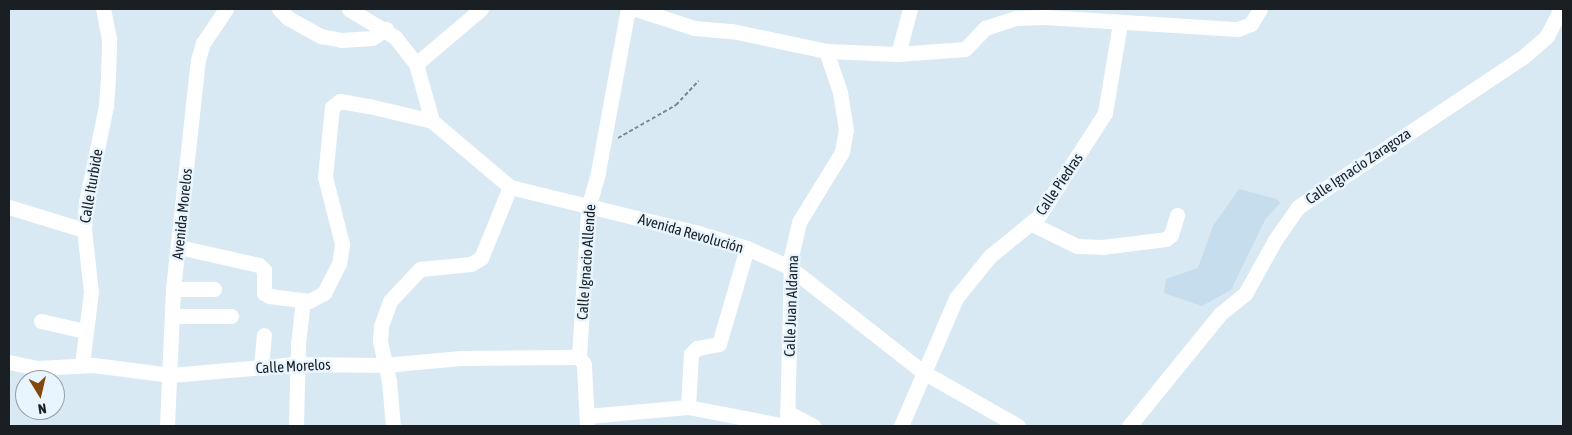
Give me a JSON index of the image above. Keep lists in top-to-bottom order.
{
  "streets": {
    "street": [
      "Calle Ignacio Zaragoza",
      "Calle Piedras",
      "Calle Iturbide",
      "Avenida Morelos",
      "Avenida Revolución",
      "Calle Ignacio Allende",
      "Calle Juan Aldama",
      "Calle Morelos"
    ]
  },
  "crossings": [
    ["Calle Piedras", "Avenida Revolución"],
    ["Calle Iturbide", "Calle Morelos"],
    ["Avenida Morelos", "Calle Morelos"],
    ["Avenida Revolución", "Calle Ignacio Allende"],
    ["Avenida Revolución", "Calle Juan Aldama"],
    ["Calle Ignacio Allende", "Calle Morelos"]
  ],
  "north": "bottom"
}
